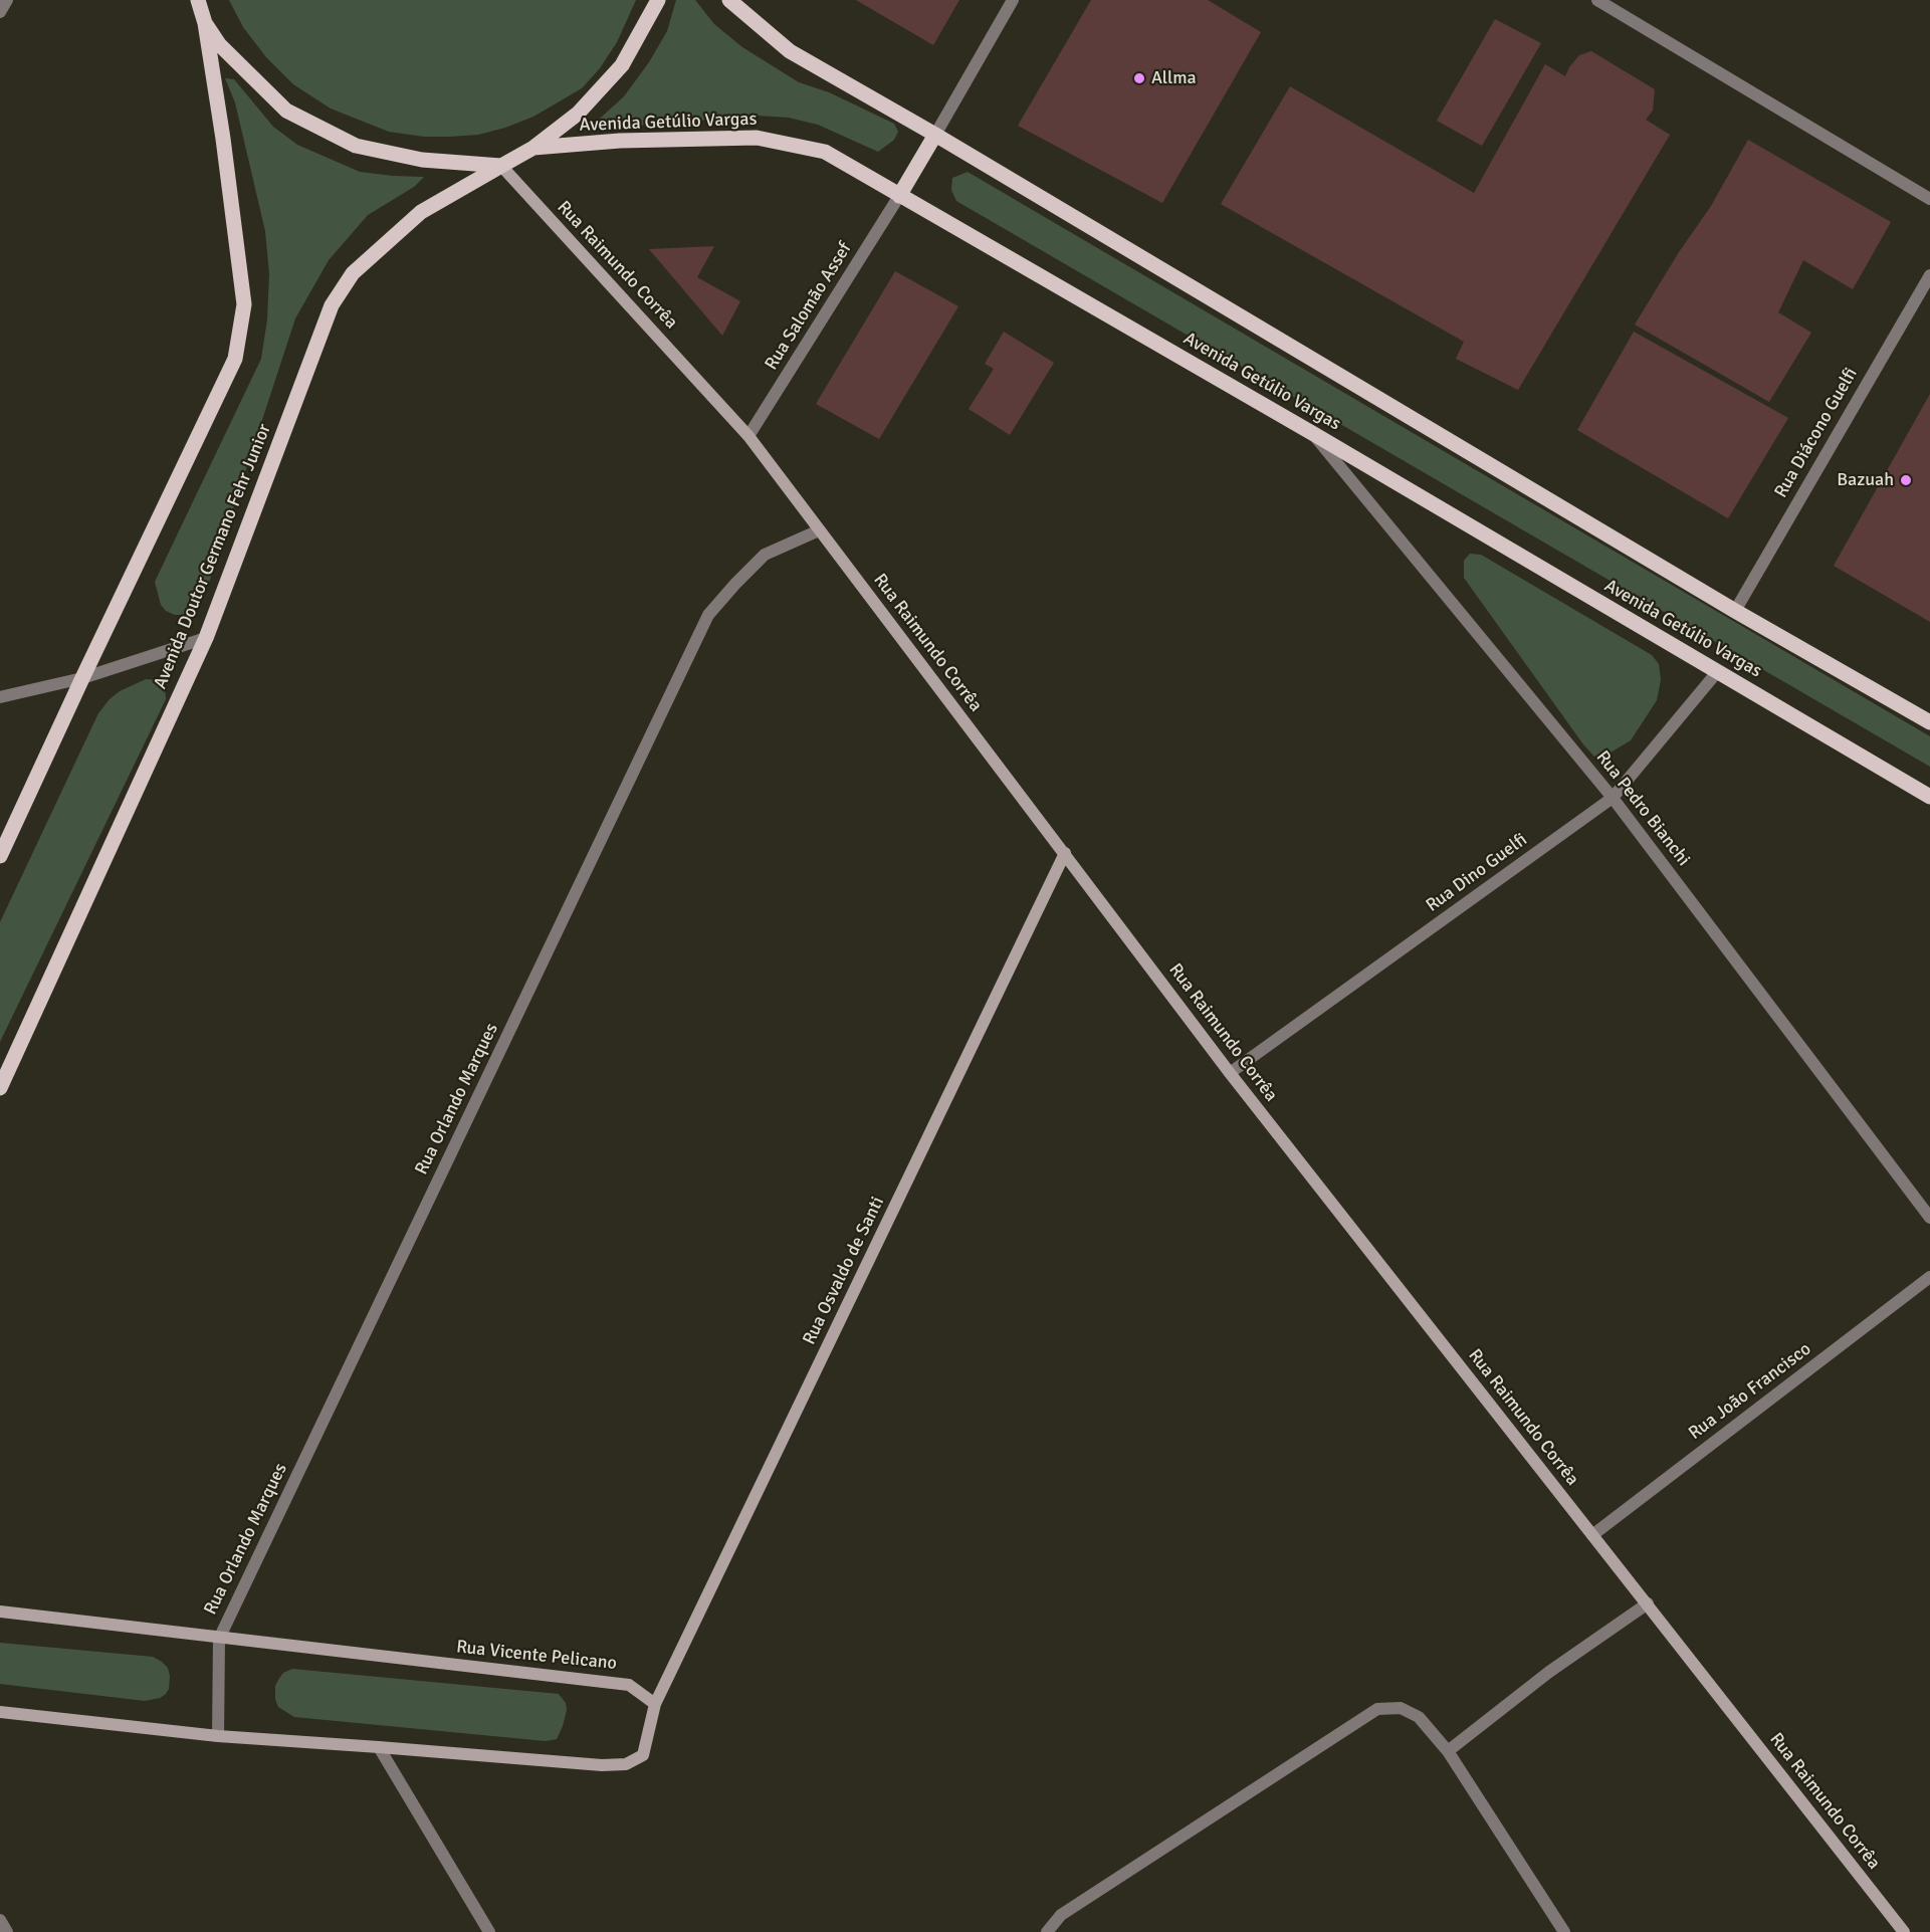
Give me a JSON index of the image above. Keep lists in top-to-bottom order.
{
  "streets": {
    "main road": ["Avenida Getúlio Vargas", "Avenida Doutor Germano Fehr Junior"],
    "street": [
      "Rua Raimundo Corrêa",
      "Rua Salomão Assef",
      "Rua Diácono Guelfi",
      "Rua Pedro Bianchi",
      "Rua Dino Guelfi",
      "Rua Orlando Marques",
      "Rua Osvaldo de Santi",
      "Rua João Francisco",
      "Rua Vicente Pelicano"
    ]
  },
  "crossings": [
    ["Avenida Getúlio Vargas", "Rua Salomão Assef"],
    ["Avenida Getúlio Vargas", "Avenida Doutor Germano Fehr Junior"],
    ["Avenida Getúlio Vargas", "Rua Pedro Bianchi"],
    ["Avenida Getúlio Vargas", "Rua Dino Guelfi"],
    ["Rua Raimundo Corrêa", "Rua Salomão Assef"],
    ["Rua Raimundo Corrêa", "Avenida Doutor Germano Fehr Junior"],
    ["Rua Raimundo Corrêa", "Rua Dino Guelfi"],
    ["Rua Raimundo Corrêa", "Rua Orlando Marques"],
    ["Rua Raimundo Corrêa", "Rua Osvaldo de Santi"],
    ["Rua Raimundo Corrêa", "Rua João Francisco"],
    ["Rua Pedro Bianchi", "Rua Dino Guelfi"],
    ["Rua Orlando Marques", "Rua Vicente Pelicano"],
    ["Rua Osvaldo de Santi", "Rua Vicente Pelicano"]
  ],
  "places": ["Allma", "Bazuah"]
}
